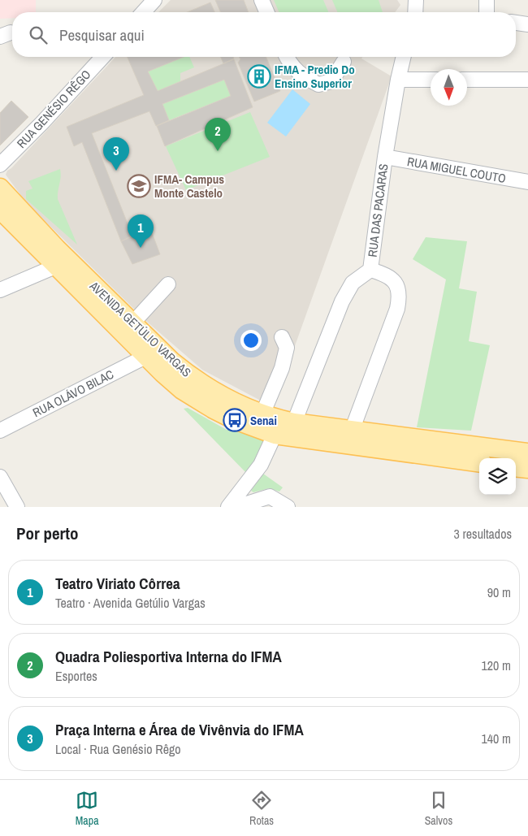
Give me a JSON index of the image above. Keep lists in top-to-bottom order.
{
  "streets": {
    "main road": ["AVENIDA GETÚLIO VARGAS"],
    "street": [
      "RUA GENÉSIO RÊGO",
      "RUA MIGUEL COUTO",
      "RUA DAS PACARAS",
      "RUA OLÁVO BILAC"
    ]
  },
  "crossings": [
    ["RUA MIGUEL COUTO", "RUA DAS PACARAS"],
    ["RUA DAS PACARAS", "AVENIDA GETÚLIO VARGAS"],
    ["AVENIDA GETÚLIO VARGAS", "RUA OLÁVO BILAC"]
  ],
  "places": {
    "building": ["IFMA - Predio Do Ensino Superior"],
    "school or university": ["IFMA- Campus Monte Castelo"],
    "bus stop": ["Senai"]
  },
  "north": "bottom",
  "page": {
    "search": "Pesquisar aqui",
    "pins": ["2", "3", "1"],
    "heading": ["Por perto", "3 resultados"],
    "list": [
      {
        "mark": "1",
        "name": "Teatro Viriato Côrrea",
        "note": "Teatro · Avenida Getúlio Vargas",
        "value": "90 m"
      },
      {
        "mark": "2",
        "name": "Quadra Poliesportiva Interna do IFMA",
        "note": "Esportes",
        "value": "120 m"
      },
      {
        "mark": "3",
        "name": "Praça Interna e Área de Vivênvia do IFMA",
        "note": "Local · Rua Genésio Rêgo",
        "value": "140 m"
      }
    ],
    "nav": ["Mapa", "Rotas", "Salvos"]
  }
}
